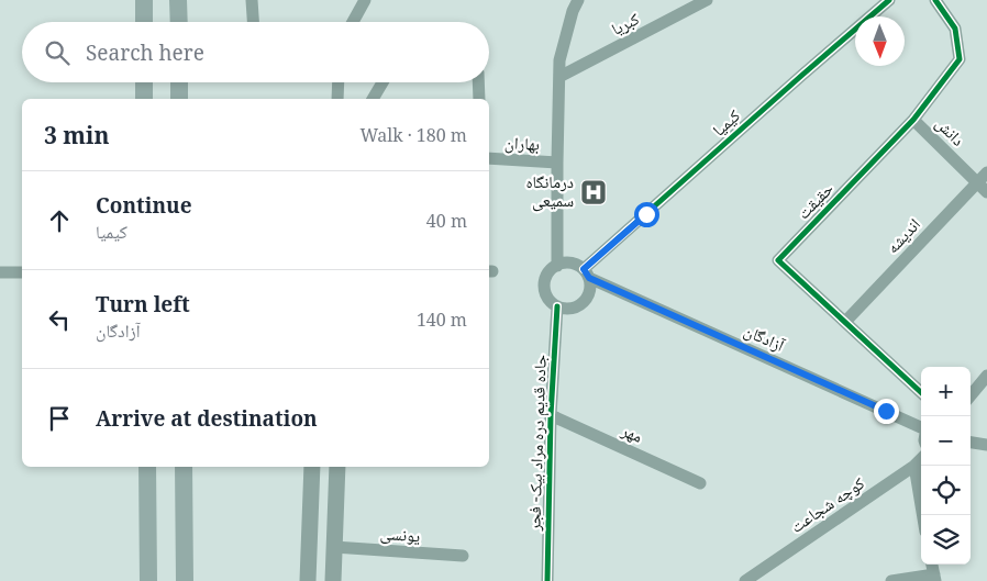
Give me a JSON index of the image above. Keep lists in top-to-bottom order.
{
  "streets": {
    "street": [
      "کبریا",
      "کیمیا",
      "دانش",
      "بهاران",
      "حقیقت",
      "اندیشه",
      "آزادگان",
      "مهر",
      "جاده قدیم دره مراد بیک- فجر",
      "کوچه شجاعت",
      "یونسی"
    ]
  },
  "crossings": [
    ["کیمیا", "آزادگان"],
    ["کیمیا", "جاده قدیم دره مراد بیک- فجر"],
    ["دانش", "حقیقت"],
    ["دانش", "اندیشه"],
    ["حقیقت", "اندیشه"],
    ["آزادگان", "جاده قدیم دره مراد بیک- فجر"],
    ["مهر", "جاده قدیم دره مراد بیک- فجر"]
  ],
  "places": {
    "hospital": ["درمانگاه سمیعی"]
  },
  "north": "bottom",
  "page": {
    "search": "Search here",
    "heading": ["3 min", "Walk · 180 m"],
    "list": [
      ["Continue", "کیمیا", "40 m"],
      ["Turn left", "آزادگان", "140 m"],
      "Arrive at destination"
    ],
    "map_buttons": ["+", "−"]
  }
}
